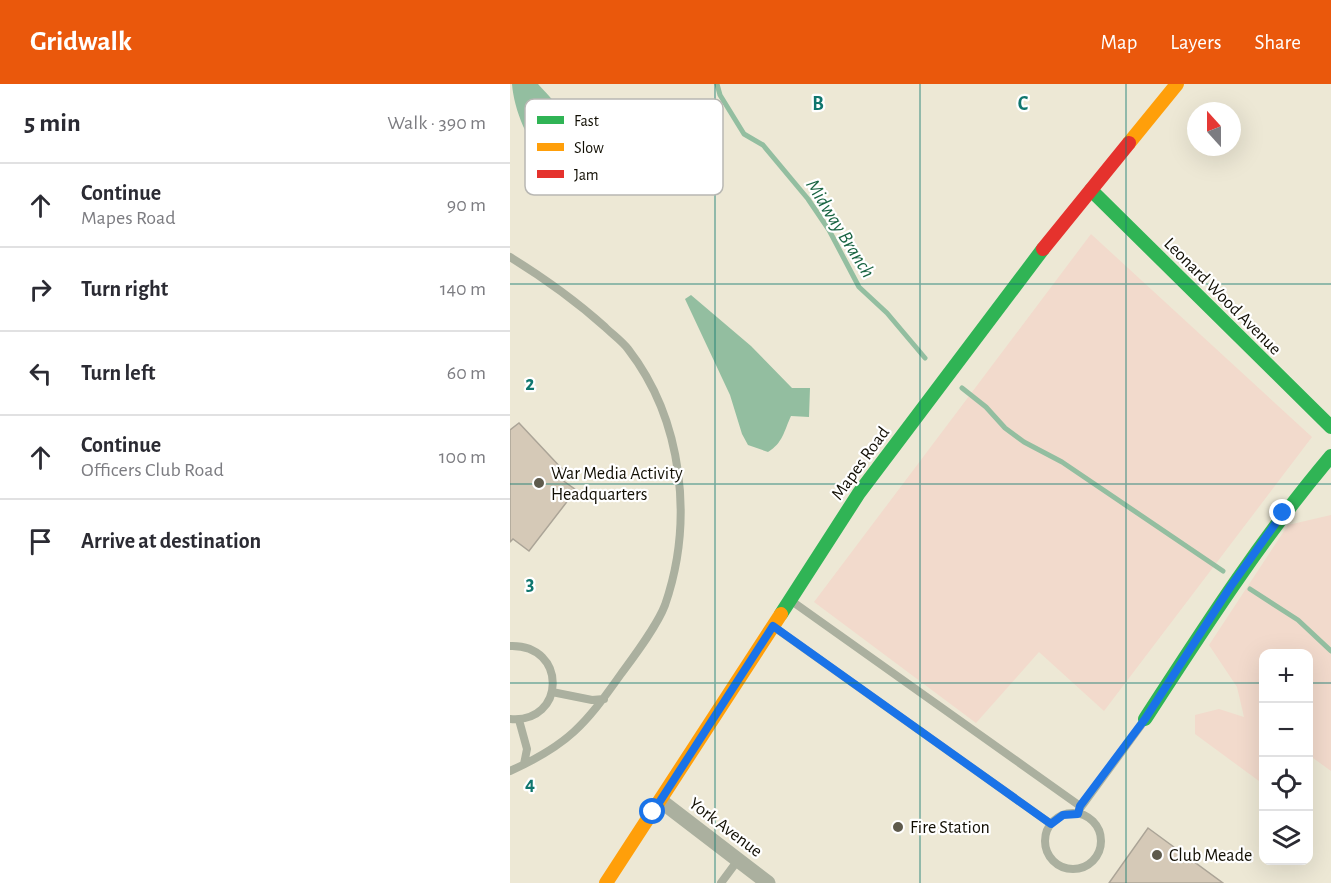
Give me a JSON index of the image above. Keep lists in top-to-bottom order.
{
  "streets": {
    "street": ["Leonard Wood Avenue", "Mapes Road", "York Avenue"]
  },
  "crossings": [
    ["Leonard Wood Avenue", "Mapes Road"],
    ["Mapes Road", "York Avenue"]
  ],
  "water": ["Midway Branch"],
  "places": ["War Media Activity Headquarters", "Fire Station", "Club Meade"],
  "legend": ["Fast", "Slow", "Jam"],
  "north": "top",
  "page": {
    "header": "Gridwalk",
    "nav": ["Map", "Layers", "Share"],
    "heading": ["5 min", "Walk · 390 m"],
    "list": [
      ["Continue", "Mapes Road", "90 m"],
      ["Turn right", "140 m"],
      ["Turn left", "60 m"],
      ["Continue", "Officers Club Road", "100 m"],
      "Arrive at destination"
    ],
    "map_buttons": ["+", "−"]
  },
  "grid": {
    "columns": ["B", "C"],
    "rows": ["2", "3", "4"]
  }
}
